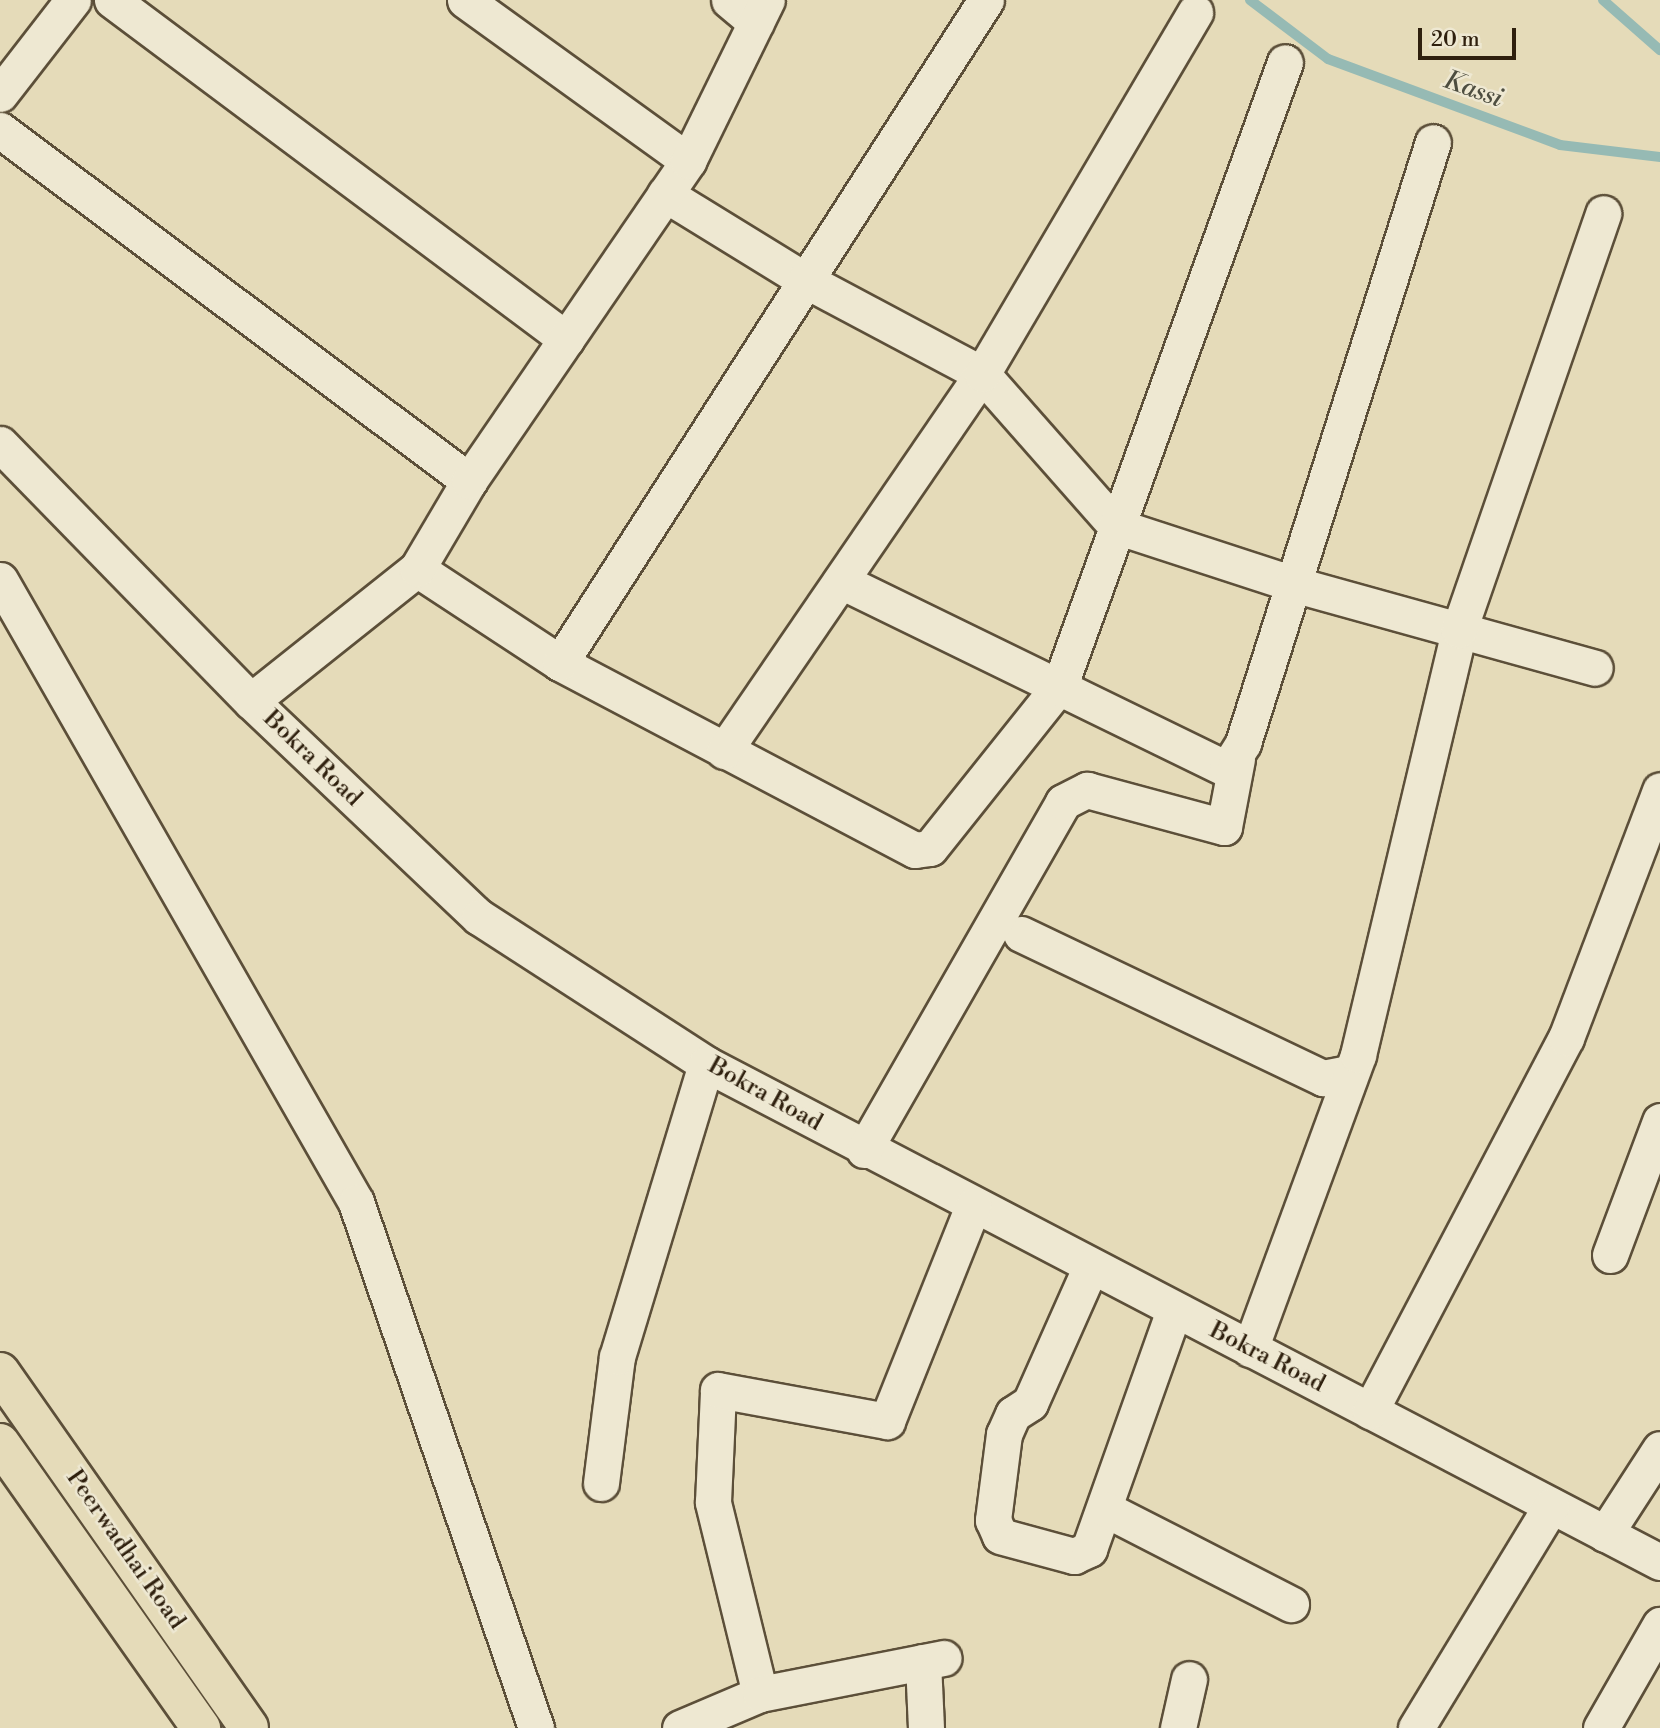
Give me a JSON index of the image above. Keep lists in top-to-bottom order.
{
  "streets": {
    "main road": ["Peerwadhai Road"],
    "street": ["Bokra Road"]
  },
  "water": ["Kassi"],
  "scale_bar": "20 m"
}
